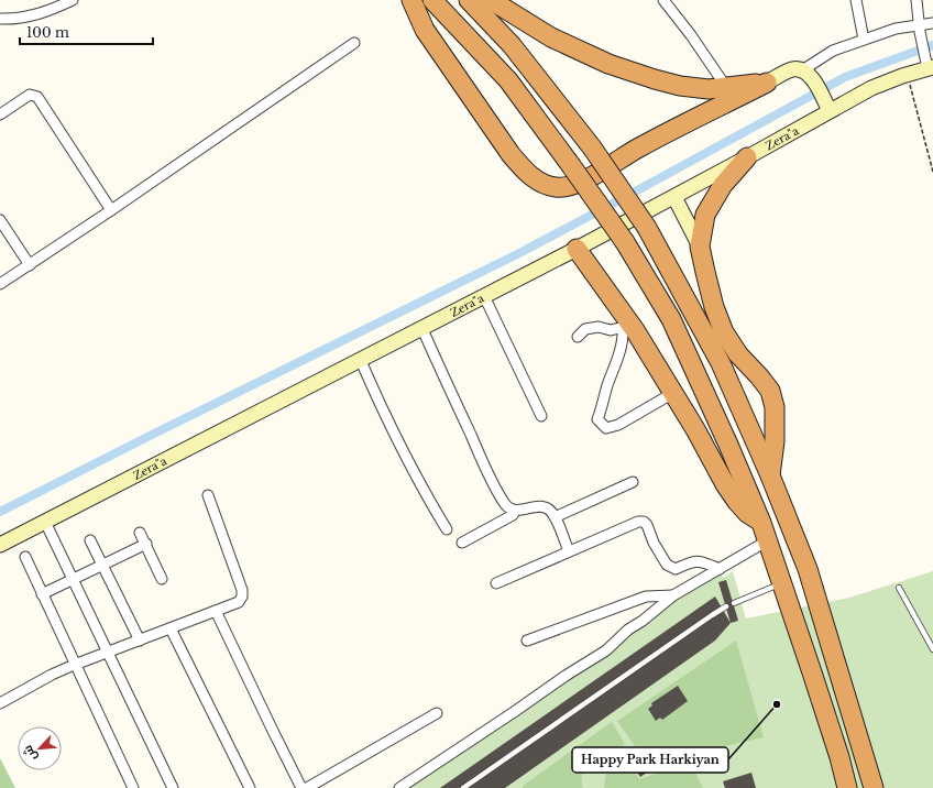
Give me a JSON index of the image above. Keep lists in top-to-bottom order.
{
  "streets": {
    "street": ["Zera\"a"]
  },
  "places": ["Happy Park Harkiyan"],
  "scale_bar": "100 m",
  "north": "bottom left"
}
